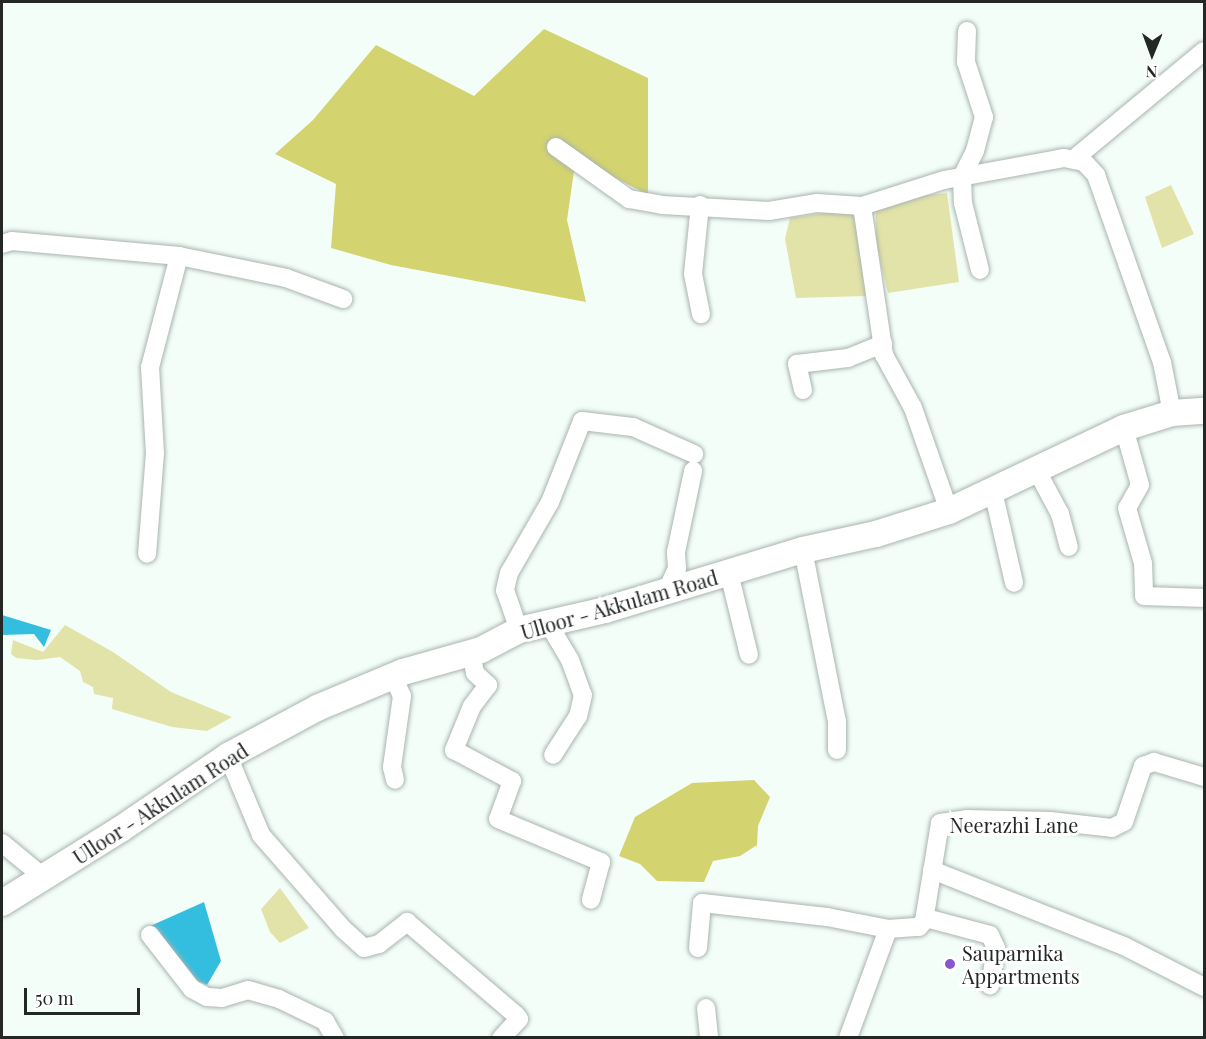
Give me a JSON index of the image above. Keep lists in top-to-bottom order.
{
  "streets": {
    "main road": ["Ulloor - Akkulam Road"],
    "street": ["Neerazhi Lane"]
  },
  "places": ["Sauparnika Appartments"],
  "scale_bar": "50 m",
  "north": "bottom"
}
